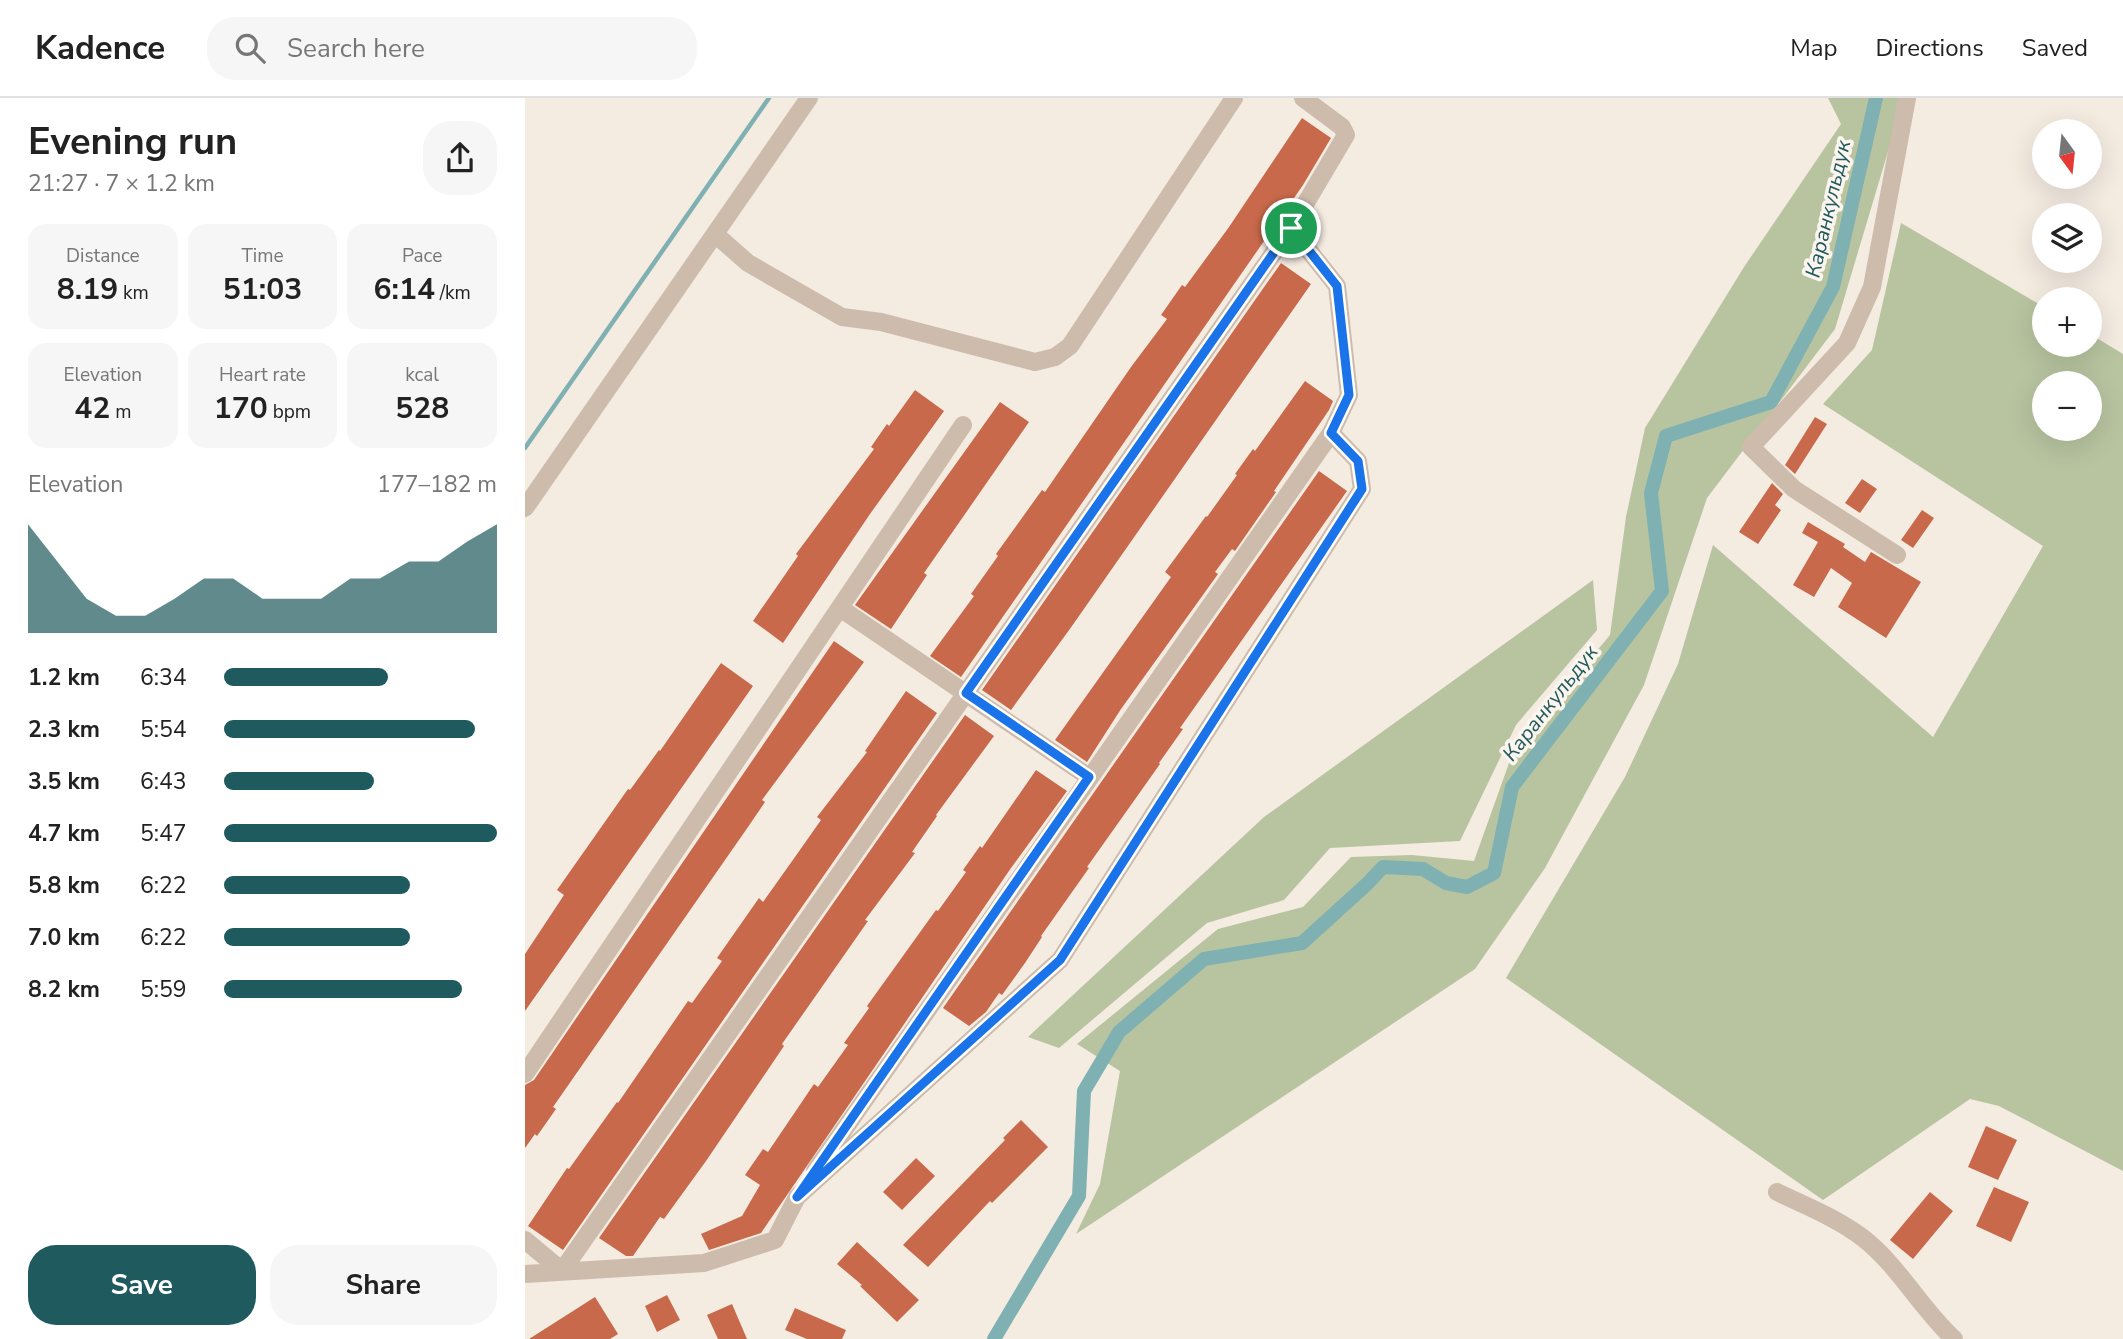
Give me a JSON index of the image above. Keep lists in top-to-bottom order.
{
  "water": ["Каранкульдук"],
  "north": "bottom",
  "page": {
    "header": "Kadence",
    "search": "Search here",
    "nav": ["Map", "Directions", "Saved"],
    "heading": ["Evening run", "21:27 · 7 × 1.2 km"],
    "map_buttons": ["+", "−"],
    "stats": [
      ["Distance", "8.19 km"],
      ["Time", "51:03"],
      ["Pace", "6:14 /km"],
      ["Elevation", "42 m"],
      ["Heart rate", "170 bpm"],
      ["kcal", "528"]
    ],
    "chart": ["Elevation", "177–182 m"],
    "list": [
      {
        "name": "1.2 km",
        "note": "6:34"
      },
      {
        "name": "2.3 km",
        "note": "5:54"
      },
      {
        "name": "3.5 km",
        "note": "6:43"
      },
      {
        "name": "4.7 km",
        "note": "5:47"
      },
      {
        "name": "5.8 km",
        "note": "6:22"
      },
      {
        "name": "7.0 km",
        "note": "6:22"
      },
      {
        "name": "8.2 km",
        "note": "5:59"
      }
    ],
    "buttons": ["Save", "Share"]
  }
}
